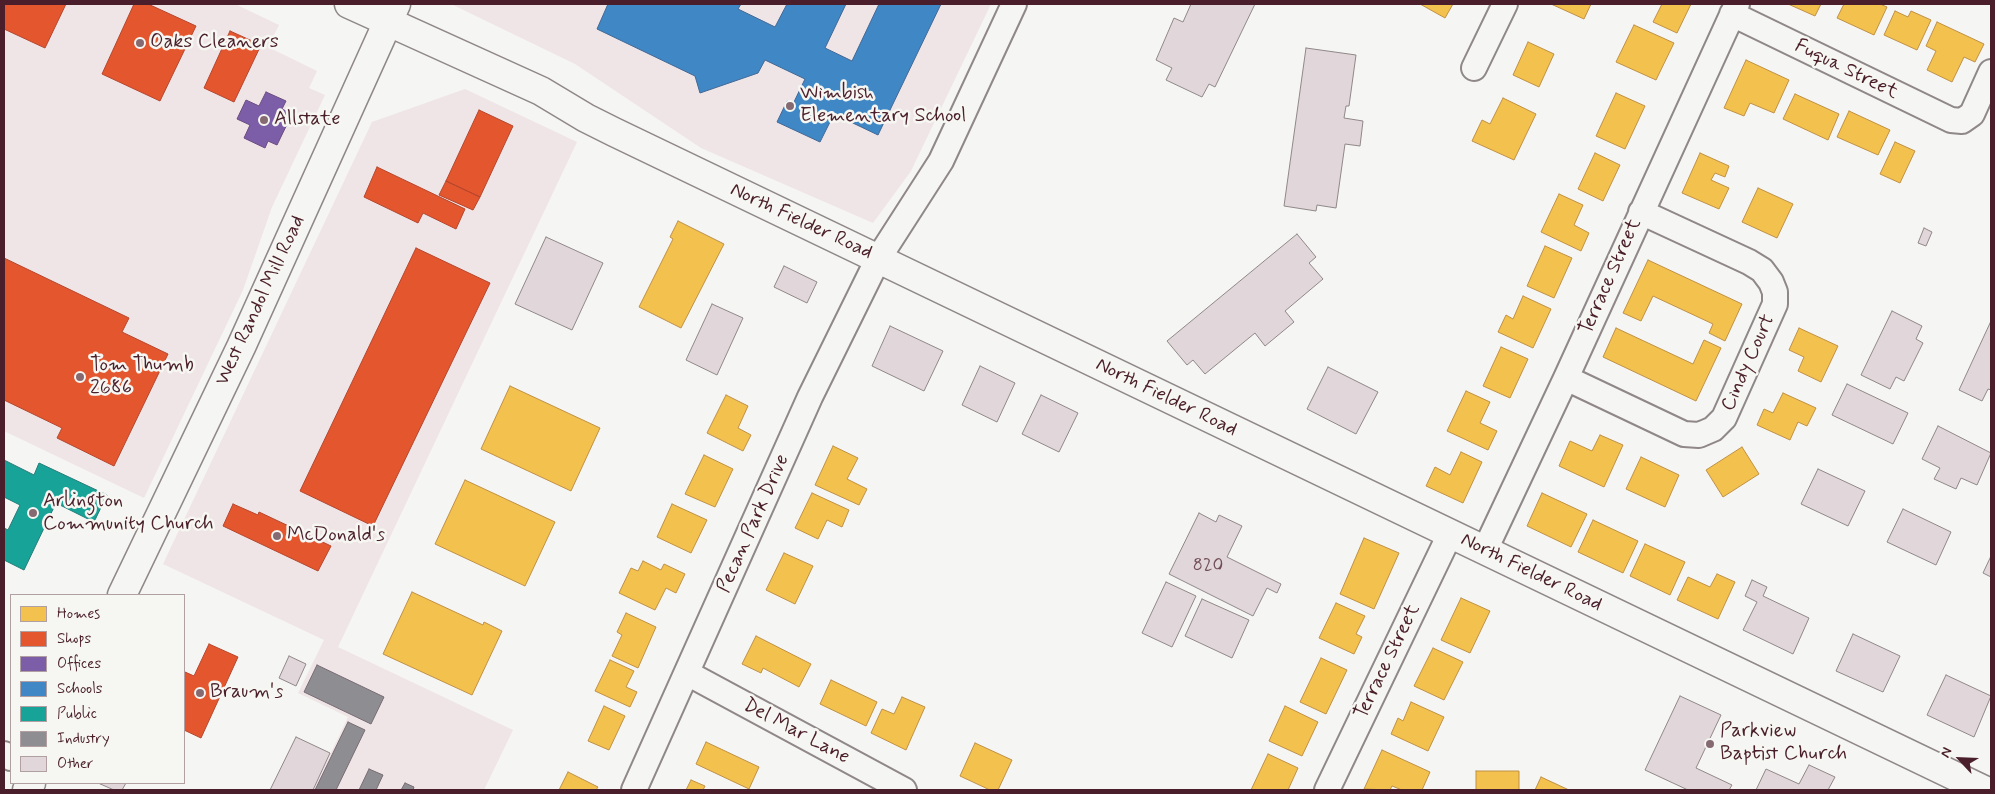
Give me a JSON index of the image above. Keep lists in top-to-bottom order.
{
  "streets": {
    "main road": ["North Fielder Road", "West Randol Mill Road"],
    "street": [
      "Fuqua Street",
      "Terrace Street",
      "Cindy Court",
      "Pecan Park Drive",
      "Del Mar Lane"
    ]
  },
  "crossings": [
    ["Fuqua Street", "Terrace Street"],
    ["North Fielder Road", "Terrace Street"],
    ["North Fielder Road", "West Randol Mill Road"],
    ["North Fielder Road", "Pecan Park Drive"],
    ["Terrace Street", "Cindy Court"],
    ["Pecan Park Drive", "Del Mar Lane"]
  ],
  "places": [
    "Oaks Cleaners",
    "Wimbish Elementary School",
    "Allstate",
    "Tom Thumb 2686",
    "Arlington Community Church",
    "McDonald's",
    "Braum's",
    "Parkview Baptist Church"
  ],
  "house_numbers": ["820"],
  "legend": [
    "Homes",
    "Shops",
    "Offices",
    "Schools",
    "Public",
    "Industry",
    "Other"
  ],
  "north": "top left"
}
